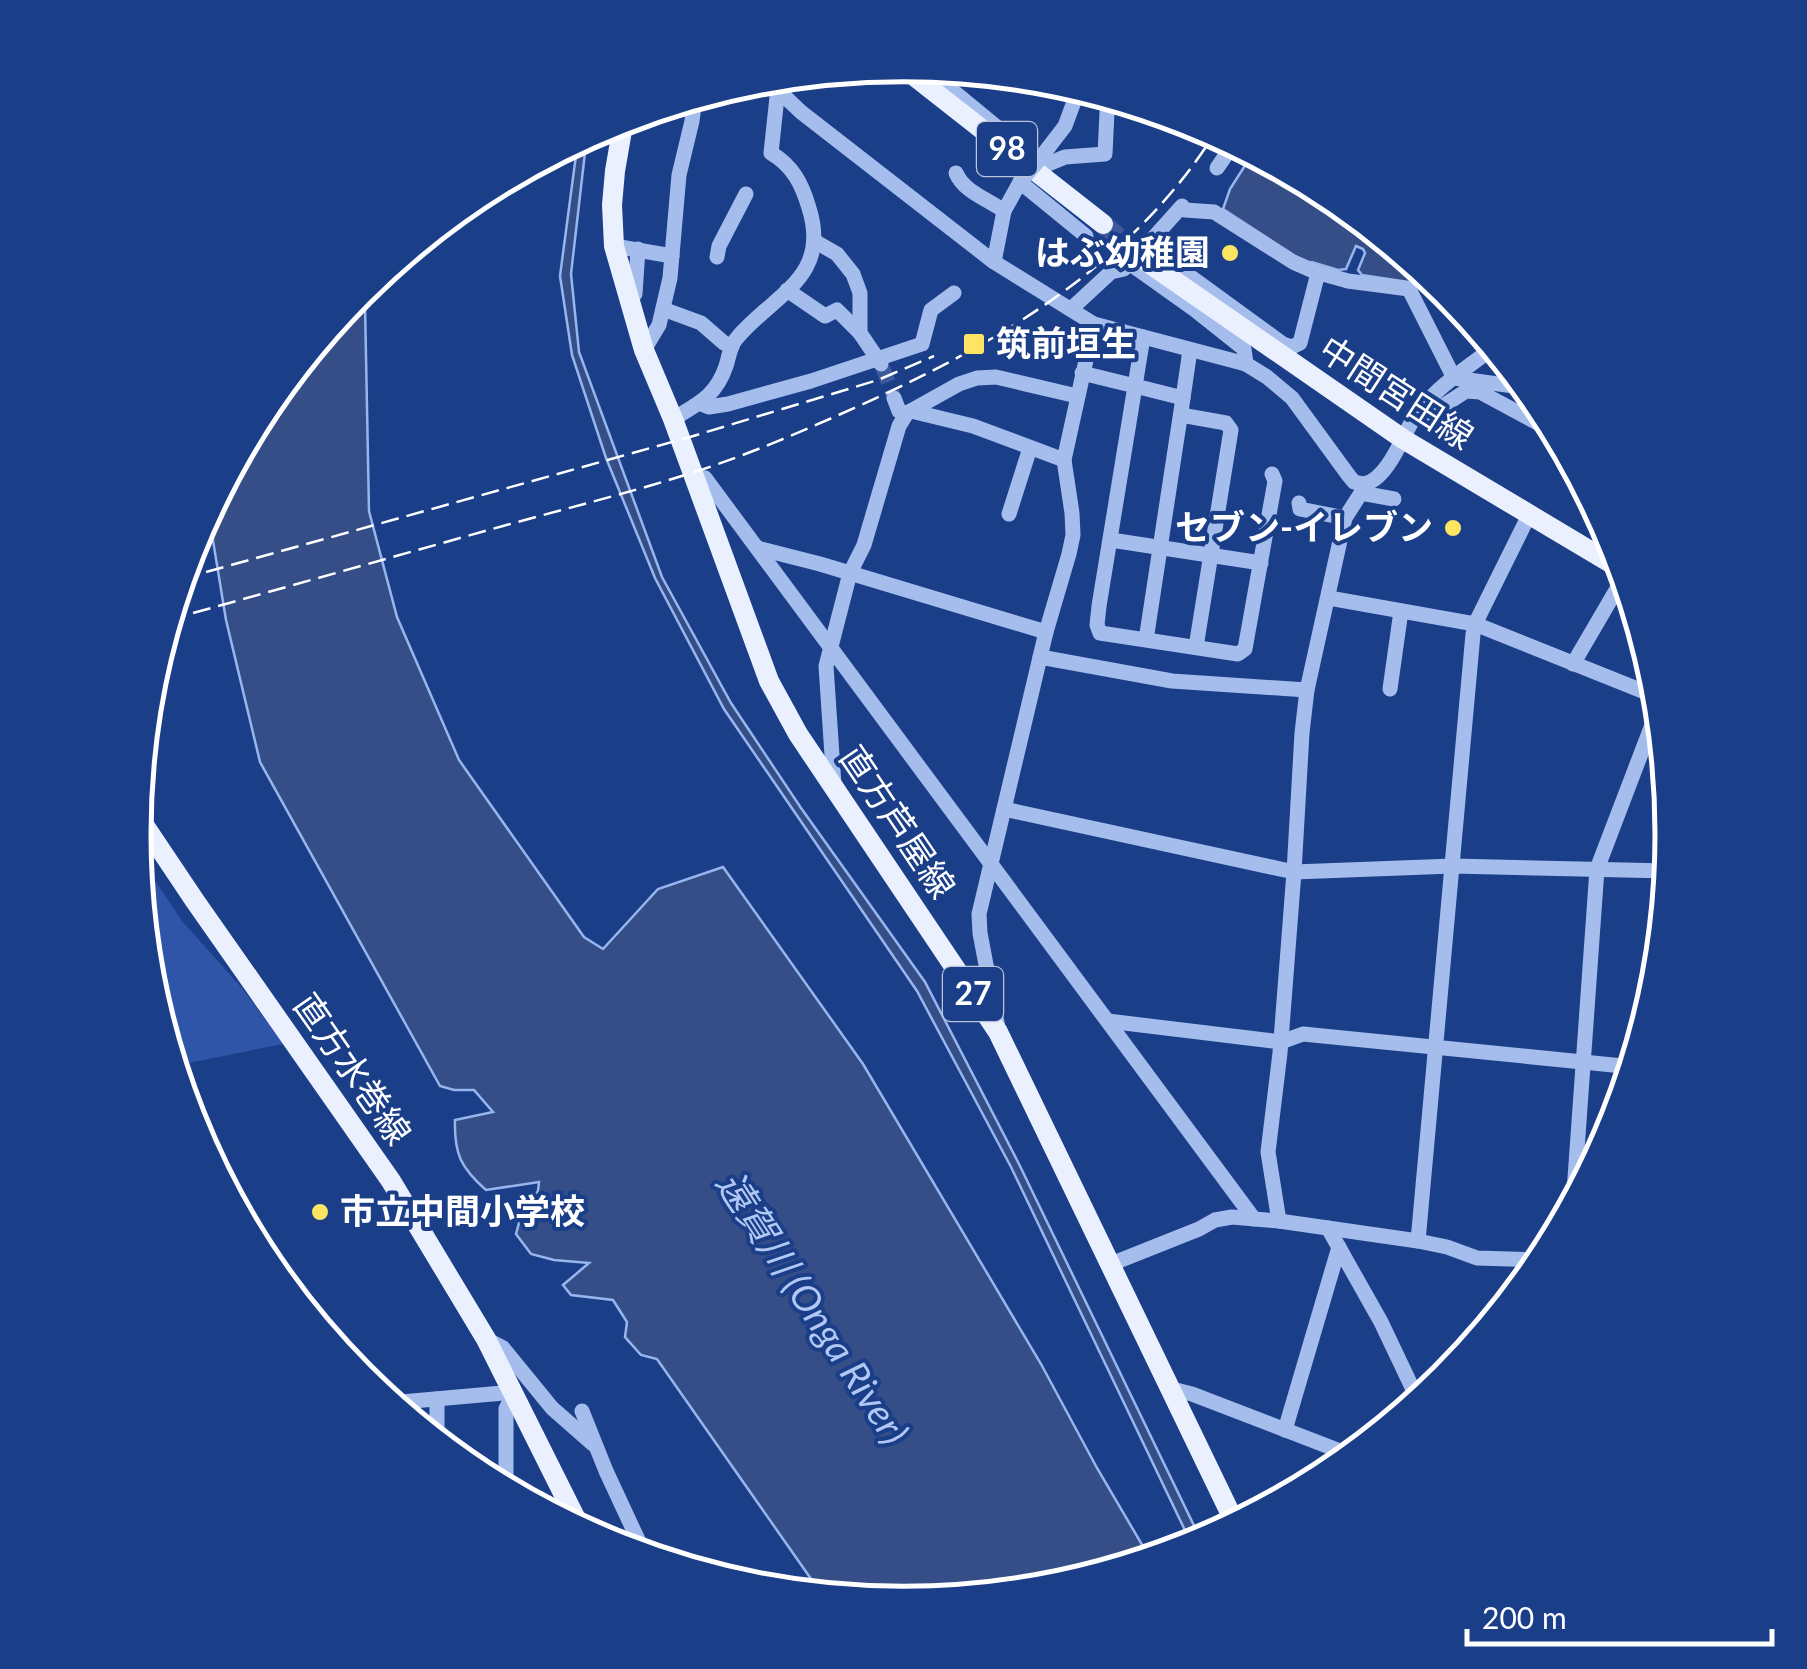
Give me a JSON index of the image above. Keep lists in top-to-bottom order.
{
  "streets": {
    "main road": [
      "98",
      "中間宮田線",
      "直方芦屋線",
      "27",
      "直方水巻線"
    ]
  },
  "water": ["遠賀川 (Onga River)"],
  "places": {
    "other": ["はぶ幼稚園", "セブン-イレブン", "市立中間小学校"],
    "transit": ["筑前垣生"]
  },
  "scale_bar": "200 m"
}
